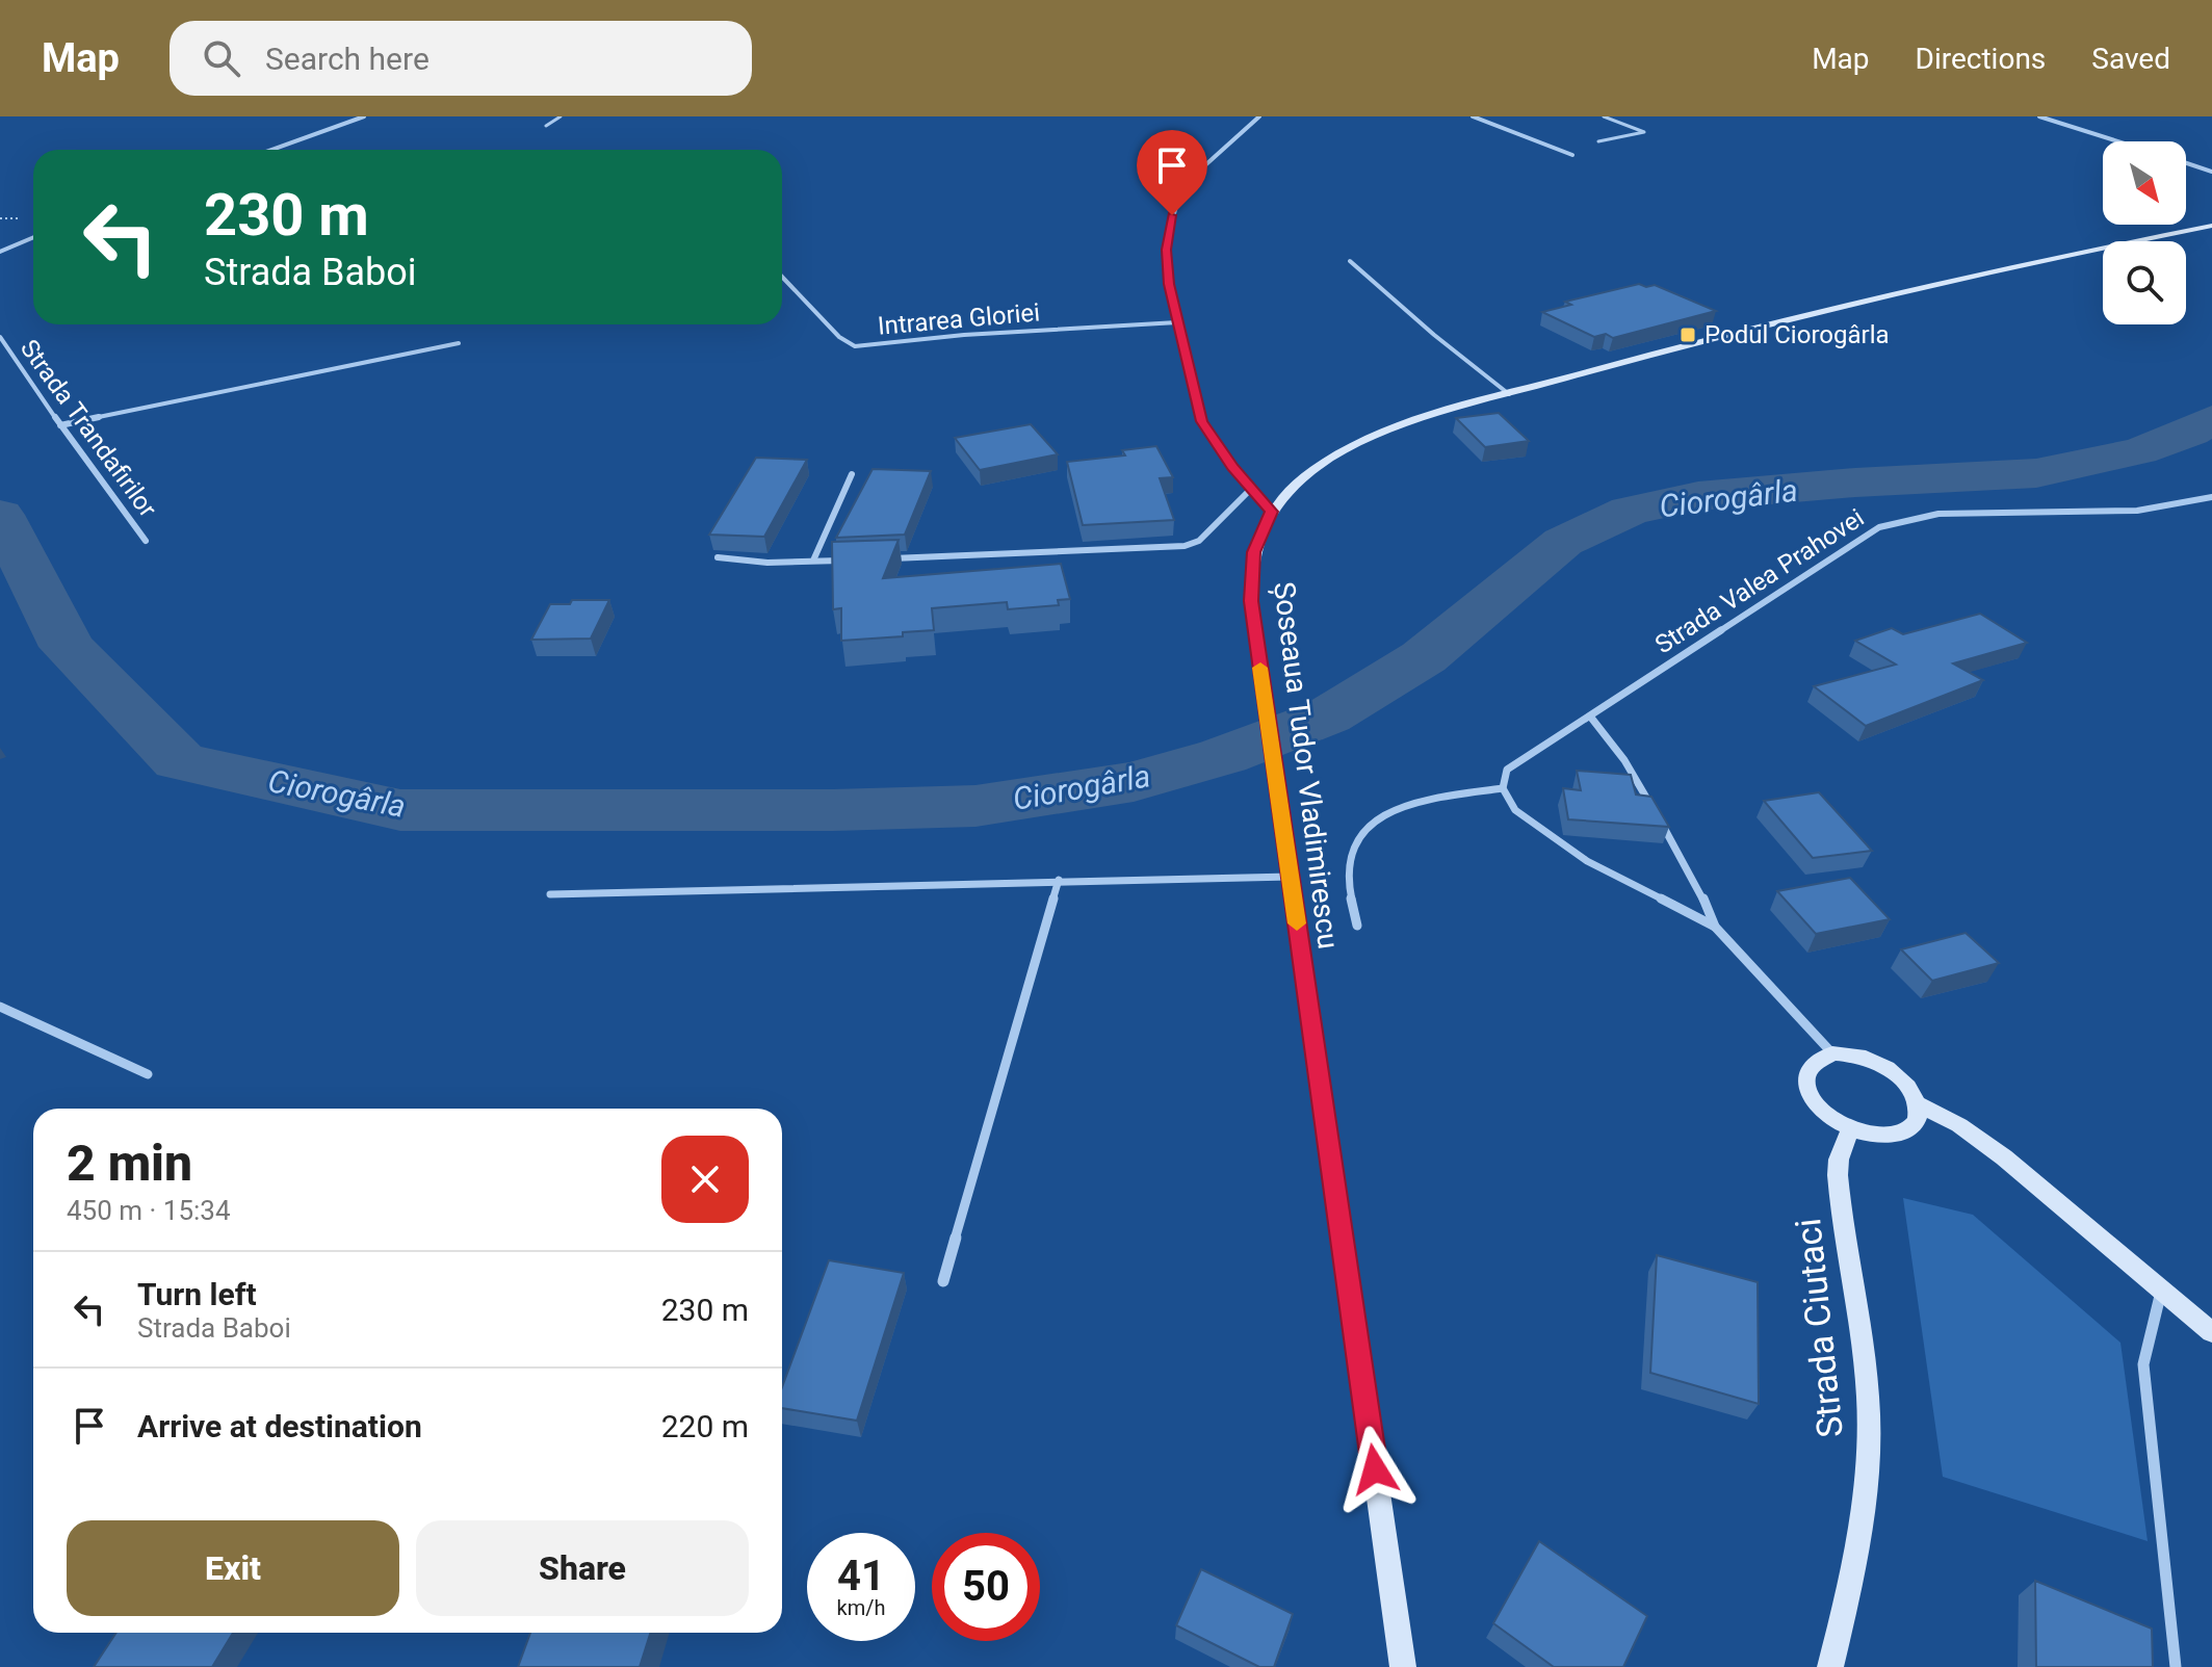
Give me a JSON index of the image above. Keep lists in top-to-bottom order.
{
  "streets": {
    "main road": ["Șoseaua Tudor Vladimirescu", "Strada Ciutaci"],
    "street": ["Intrarea Gloriei", "Strada Trandafirilor", "Strada Valea Prahovei"]
  },
  "water": ["Ciorogârla"],
  "places": {
    "transit": ["Podul Ciorogârla"]
  },
  "north": "bottom right",
  "page": {
    "header": "Map",
    "search": "Search here",
    "nav": ["Map", "Directions", "Saved"],
    "turn": ["230 m", "Strada Baboi"],
    "heading": ["2 min", "450 m · 15:34"],
    "list": [
      {
        "name": "Turn left",
        "note": "Strada Baboi",
        "value": "230 m"
      },
      {
        "name": "Arrive at destination",
        "value": "220 m"
      }
    ],
    "buttons": ["Exit", "Share"],
    "speed": "41 km/h",
    "limit": "50"
  }
}
